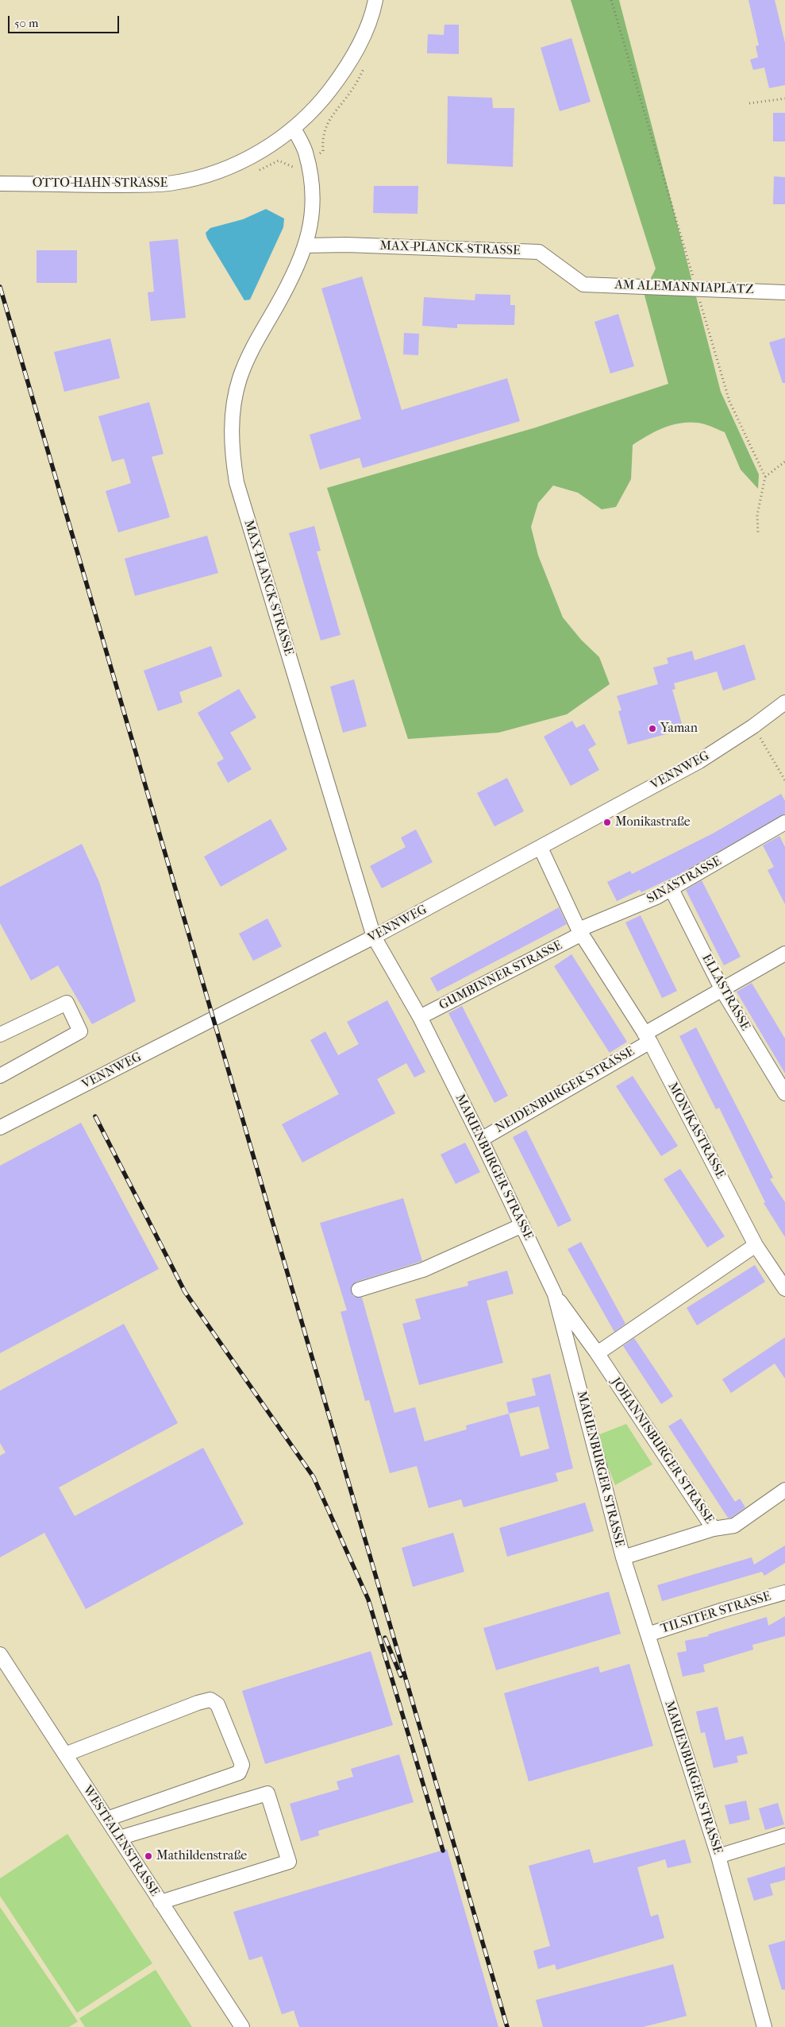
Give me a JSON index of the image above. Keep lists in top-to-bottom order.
{
  "streets": {
    "street": [
      "OTTO-HAHN-STRASSE",
      "MAX-PLANCK-STRASSE",
      "AM ALEMANNIAPLATZ",
      "VENNWEG",
      "SINASTRASSE",
      "GUMBINNER STRASSE",
      "ELLASTRASSE",
      "NEIDENBURGER STRASSE",
      "MONIKASTRASSE",
      "MARIENBURGER STRASSE",
      "JOHANNISBURGER STRASSE",
      "TILSITER STRASSE",
      "WESTFALENSTRASSE"
    ]
  },
  "crossings": [
    ["OTTO-HAHN-STRASSE", "MAX-PLANCK-STRASSE"],
    ["MAX-PLANCK-STRASSE", "AM ALEMANNIAPLATZ"],
    ["MAX-PLANCK-STRASSE", "VENNWEG"],
    ["MAX-PLANCK-STRASSE", "MARIENBURGER STRASSE"],
    ["VENNWEG", "MONIKASTRASSE"],
    ["VENNWEG", "MARIENBURGER STRASSE"],
    ["SINASTRASSE", "GUMBINNER STRASSE"],
    ["SINASTRASSE", "ELLASTRASSE"],
    ["SINASTRASSE", "MONIKASTRASSE"],
    ["GUMBINNER STRASSE", "MONIKASTRASSE"],
    ["GUMBINNER STRASSE", "MARIENBURGER STRASSE"],
    ["ELLASTRASSE", "NEIDENBURGER STRASSE"],
    ["NEIDENBURGER STRASSE", "MONIKASTRASSE"],
    ["NEIDENBURGER STRASSE", "MARIENBURGER STRASSE"],
    ["MARIENBURGER STRASSE", "JOHANNISBURGER STRASSE"],
    ["MARIENBURGER STRASSE", "TILSITER STRASSE"]
  ],
  "places": ["Yaman", "Monikastraße", "Mathildenstraße"],
  "scale_bar": "50 m"
}
